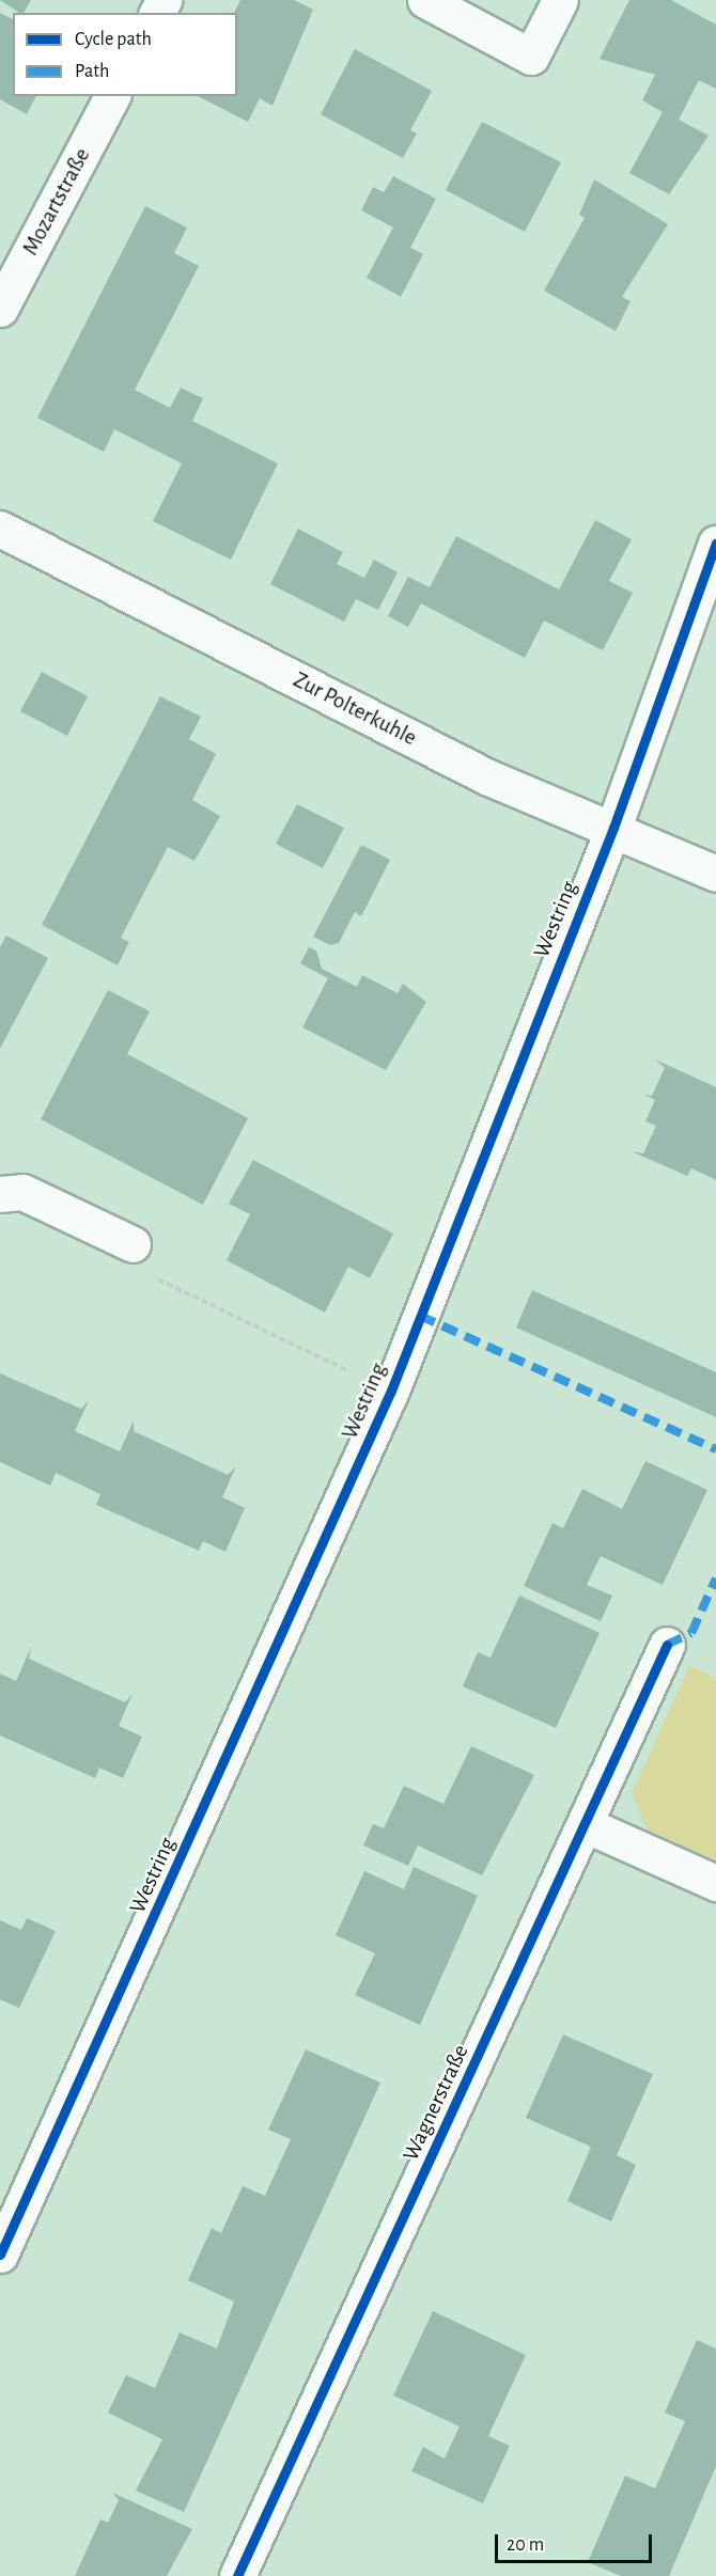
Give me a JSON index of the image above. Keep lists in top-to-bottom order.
{
  "streets": {
    "street": [
      "Mozartstraße",
      "Zur Polterkuhle",
      "Westring",
      "Wagnerstraße"
    ]
  },
  "crossings": [
    ["Zur Polterkuhle", "Westring"]
  ],
  "legend": ["Cycle path", "Path"],
  "scale_bar": "20 m"
}
